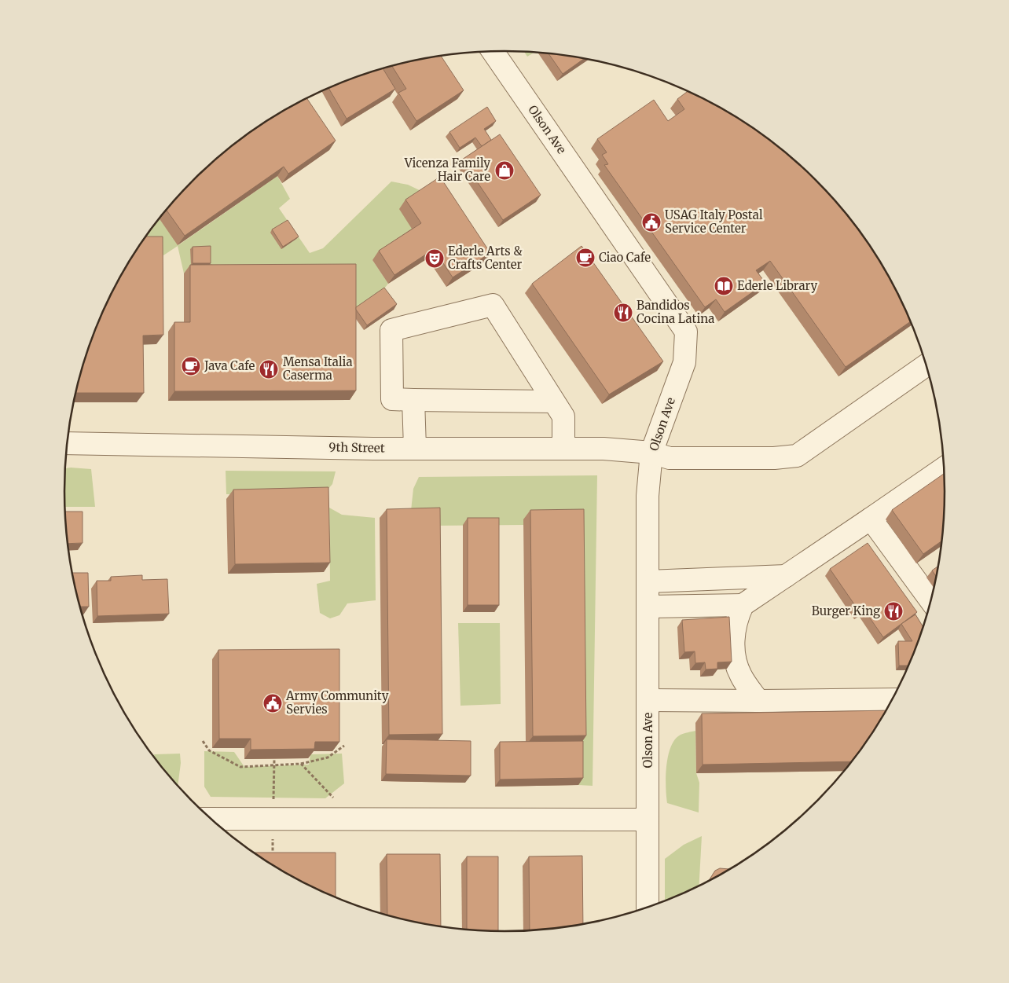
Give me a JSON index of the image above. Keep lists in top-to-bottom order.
{
  "streets": {
    "street": ["Olson Ave", "9th Street"]
  },
  "crossings": [
    ["Olson Ave", "9th Street"]
  ],
  "places": {
    "shop": ["Vicenza Family Hair Care"],
    "public building": ["USAG Italy Postal Service Center", "Army Community Servies"],
    "cafe": ["Ciao Cafe", "Java Cafe"],
    "theatre": ["Ederle Arts & Crafts Center"],
    "library": ["Ederle Library"],
    "restaurant": ["Bandidos Cocina Latina", "Mensa Italia Caserma", "Burger King"]
  }
}
